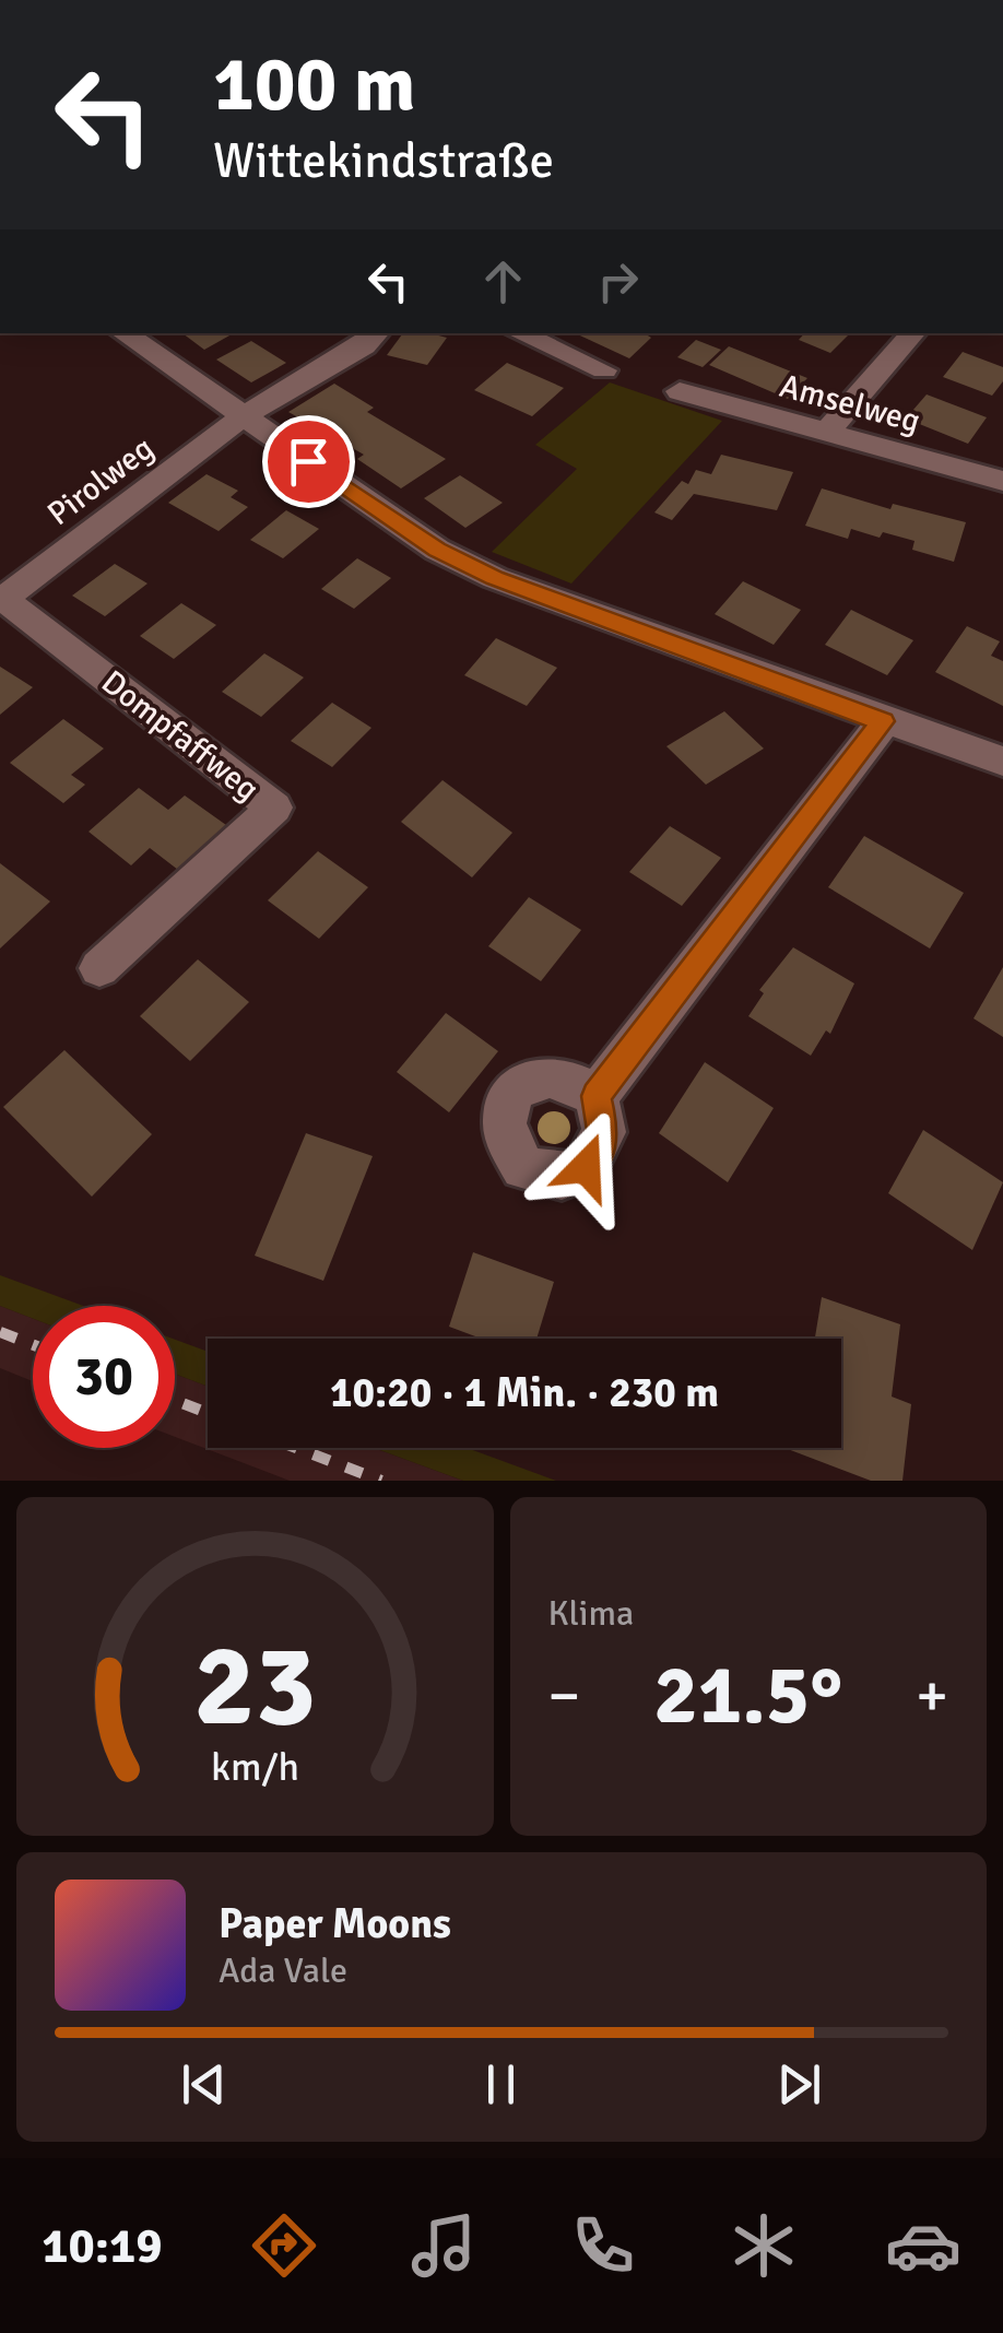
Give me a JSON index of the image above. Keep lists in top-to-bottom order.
{
  "streets": {
    "street": ["Amselweg", "Pirolweg", "Dompfaffweg"]
  },
  "crossings": [
    ["Pirolweg", "Dompfaffweg"]
  ],
  "page": {
    "turn": ["100 m", "Wittekindstraße"],
    "limit": "30",
    "trip": "10:20 · 1 Min. · 230 m",
    "tile": "Klima",
    "heat": ["−", "21.5°", "+"],
    "song": ["Paper Moons", "Ada Vale"],
    "tabs": "10:19",
    "gauge": ["23", "km/h"]
  }
}
